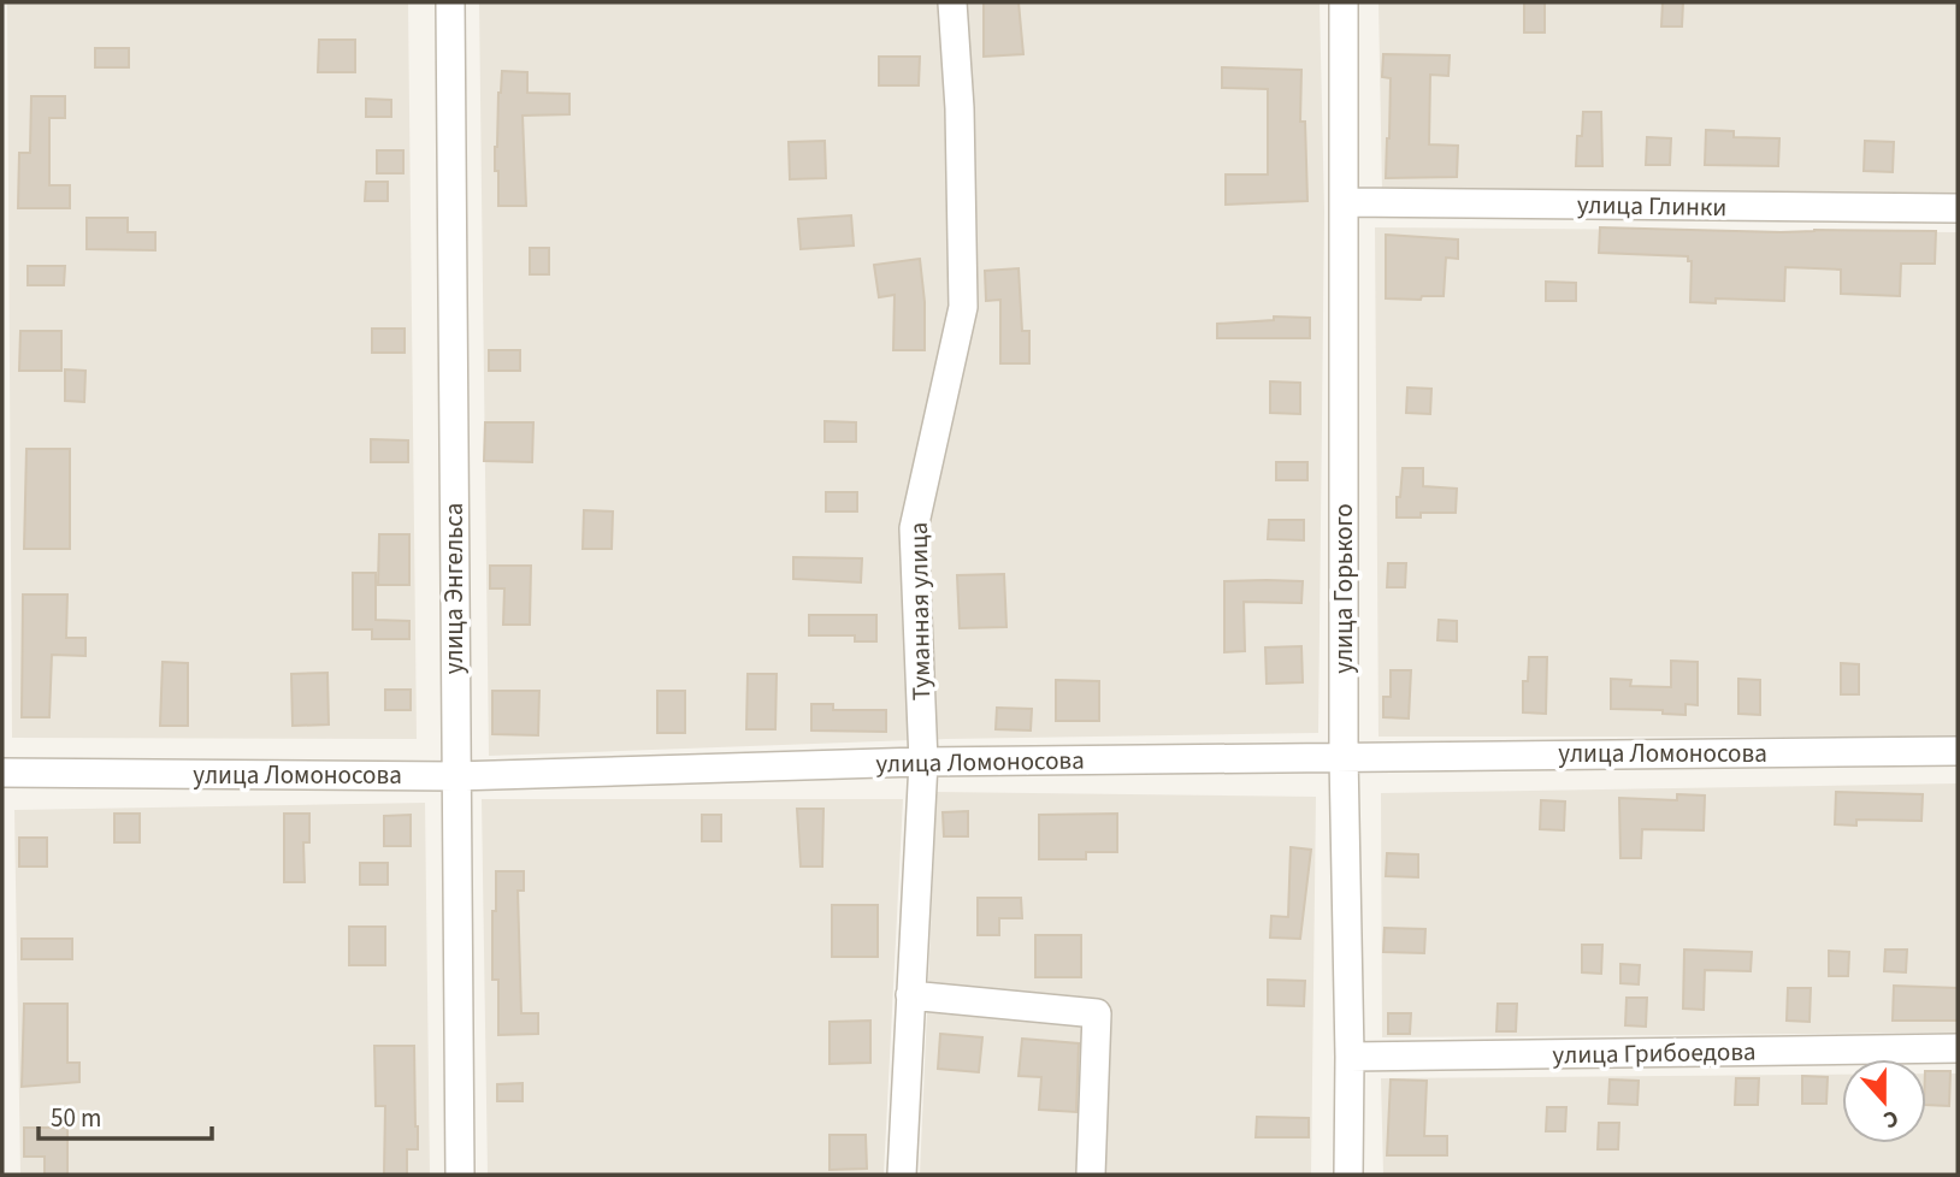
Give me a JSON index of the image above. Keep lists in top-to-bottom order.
{
  "streets": {
    "street": [
      "улица Глинки",
      "улица Энгельса",
      "улица Горького",
      "Туманная улица",
      "улица Ломоносова",
      "улица Грибоедова"
    ]
  },
  "crossings": [
    ["улица Глинки", "улица Горького"],
    ["улица Энгельса", "улица Ломоносова"],
    ["улица Горького", "улица Ломоносова"],
    ["улица Горького", "улица Грибоедова"],
    ["Туманная улица", "улица Ломоносова"]
  ],
  "scale_bar": "50 m",
  "north": "bottom"
}
